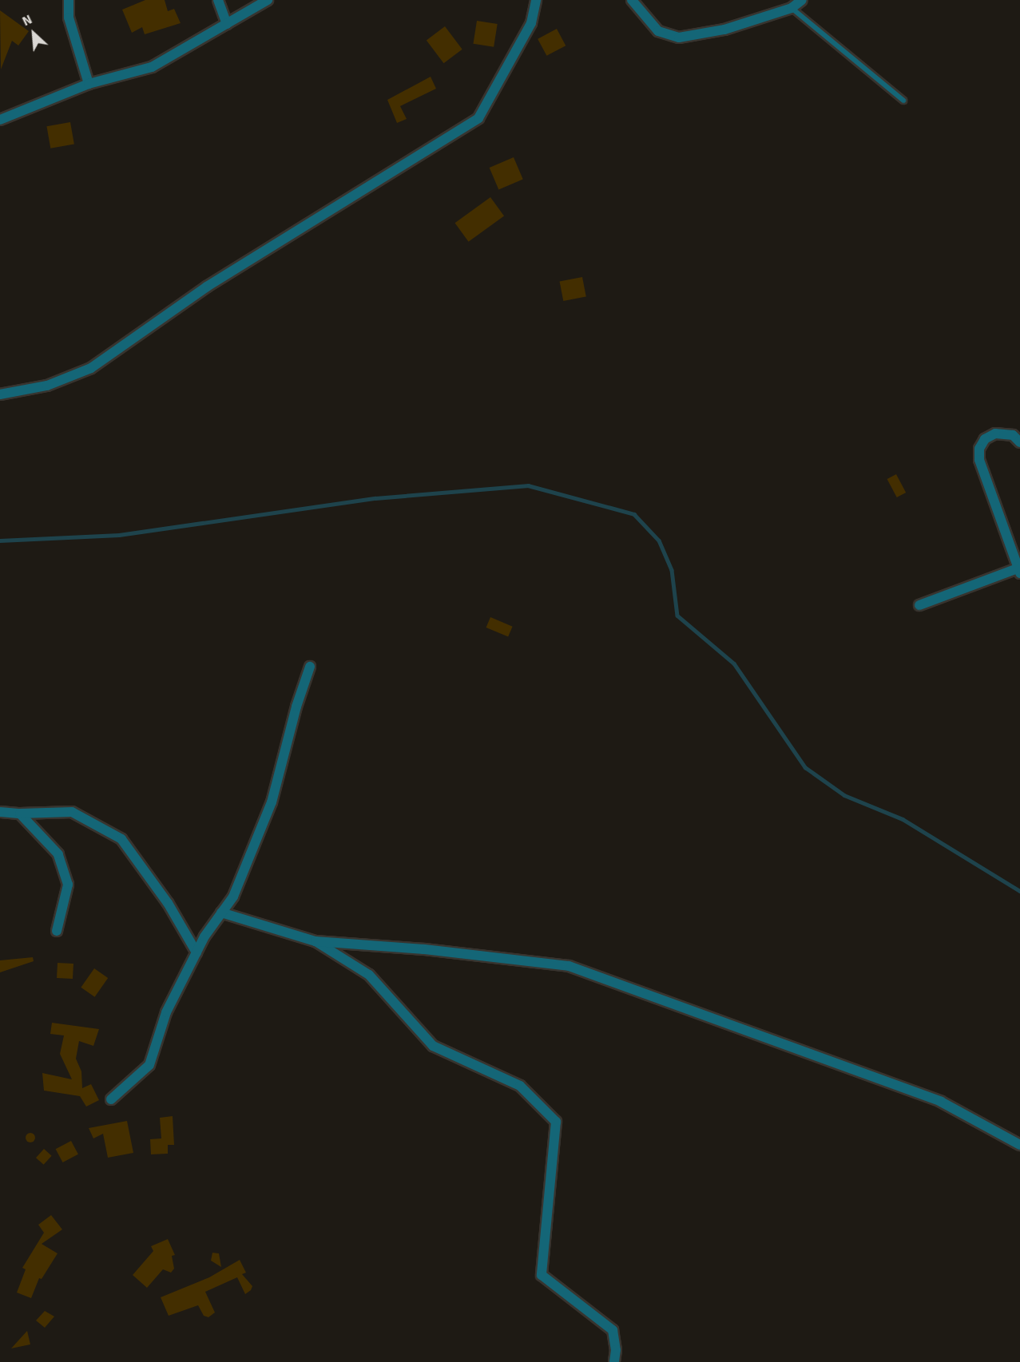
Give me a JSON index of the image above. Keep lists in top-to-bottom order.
{
  "north": "top left"
}
